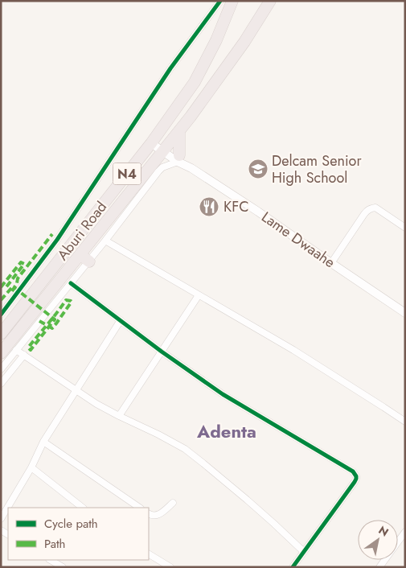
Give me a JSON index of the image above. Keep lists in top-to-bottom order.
{
  "streets": {
    "highway": ["N4", "Aburi Road"],
    "street": ["Lame Dwaahe"]
  },
  "crossings": [
    ["N4", "Lame Dwaahe"],
    ["Aburi Road", "Lame Dwaahe"]
  ],
  "districts": ["Adenta"],
  "places": {
    "school or university": ["Delcam Senior High School"],
    "restaurant": ["KFC"]
  },
  "legend": ["Cycle path", "Path"],
  "north": "top right"
}
